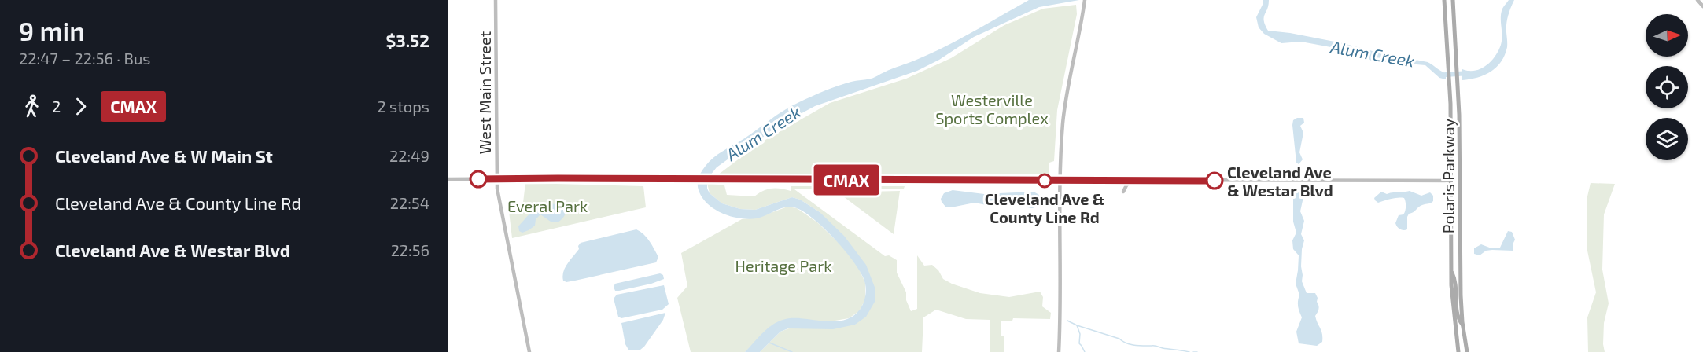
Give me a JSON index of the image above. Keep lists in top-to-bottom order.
{
  "streets": {
    "main road": ["West Main Street", "Polaris Parkway"]
  },
  "water": ["Alum Creek"],
  "parks": ["Westerville Sports Complex", "Everal Park", "Heritage Park"],
  "places": ["Cleveland Ave & County Line Rd", "Cleveland Ave & Westar Blvd"],
  "lines": ["bus line CMAX"],
  "north": "right",
  "page": {
    "heading": ["9 min", "22:47 – 22:56 · Bus", "$3.52"],
    "on_map": "CMAX",
    "legs": ["2", "CMAX", "2 stops"],
    "list": [
      {
        "name": "Cleveland Ave & W Main St",
        "value": "22:49"
      },
      {
        "name": "Cleveland Ave & County Line Rd",
        "value": "22:54"
      },
      {
        "name": "Cleveland Ave & Westar Blvd",
        "value": "22:56"
      }
    ]
  }
}
